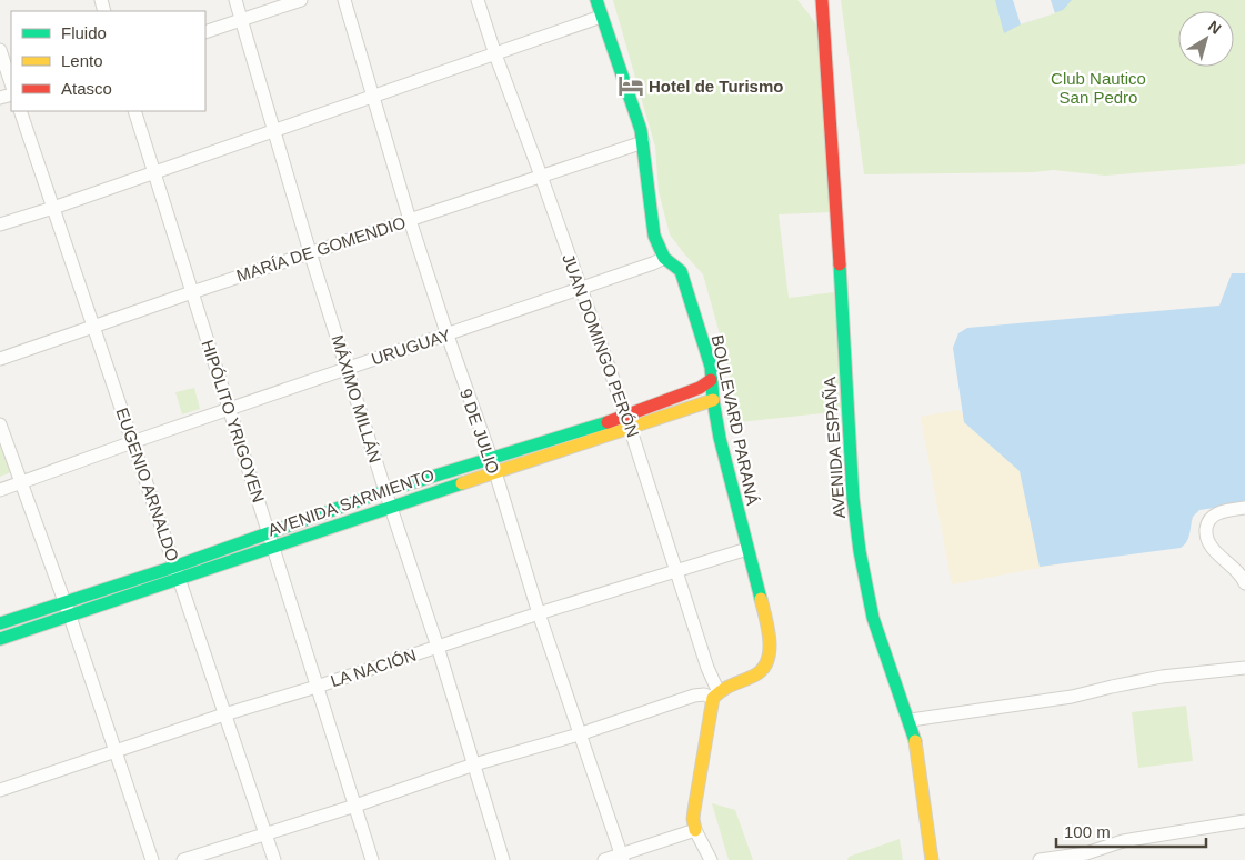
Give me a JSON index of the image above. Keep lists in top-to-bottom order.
{
  "streets": {
    "main road": ["BOULEVARD PARANÁ", "AVENIDA ESPAÑA", "AVENIDA SARMIENTO"],
    "street": [
      "MARÍA DE GOMENDIO",
      "JUAN DOMINGO PERÓN",
      "URUGUAY",
      "MÁXIMO MILLÁN",
      "HIPÓLITO YRIGOYEN",
      "9 DE JULIO",
      "EUGENIO ARNALDO",
      "LA NACIÓN"
    ]
  },
  "crossings": [
    ["MARÍA DE GOMENDIO", "JUAN DOMINGO PERÓN"],
    ["MARÍA DE GOMENDIO", "MÁXIMO MILLÁN"],
    ["MARÍA DE GOMENDIO", "BOULEVARD PARANÁ"],
    ["MARÍA DE GOMENDIO", "HIPÓLITO YRIGOYEN"],
    ["MARÍA DE GOMENDIO", "9 DE JULIO"],
    ["MARÍA DE GOMENDIO", "EUGENIO ARNALDO"],
    ["JUAN DOMINGO PERÓN", "URUGUAY"],
    ["JUAN DOMINGO PERÓN", "BOULEVARD PARANÁ"],
    ["JUAN DOMINGO PERÓN", "AVENIDA SARMIENTO"],
    ["JUAN DOMINGO PERÓN", "LA NACIÓN"],
    ["URUGUAY", "MÁXIMO MILLÁN"],
    ["URUGUAY", "BOULEVARD PARANÁ"],
    ["URUGUAY", "HIPÓLITO YRIGOYEN"],
    ["URUGUAY", "9 DE JULIO"],
    ["URUGUAY", "EUGENIO ARNALDO"],
    ["MÁXIMO MILLÁN", "AVENIDA SARMIENTO"],
    ["MÁXIMO MILLÁN", "LA NACIÓN"],
    ["BOULEVARD PARANÁ", "AVENIDA SARMIENTO"],
    ["BOULEVARD PARANÁ", "LA NACIÓN"],
    ["HIPÓLITO YRIGOYEN", "AVENIDA SARMIENTO"],
    ["HIPÓLITO YRIGOYEN", "LA NACIÓN"],
    ["9 DE JULIO", "AVENIDA SARMIENTO"],
    ["9 DE JULIO", "LA NACIÓN"],
    ["EUGENIO ARNALDO", "AVENIDA SARMIENTO"],
    ["EUGENIO ARNALDO", "LA NACIÓN"]
  ],
  "parks": ["Club Nautico San Pedro"],
  "places": {
    "hotel": ["Hotel de Turismo"]
  },
  "legend": ["Fluido", "Lento", "Atasco"],
  "scale_bar": "100 m",
  "north": "top right"
}
